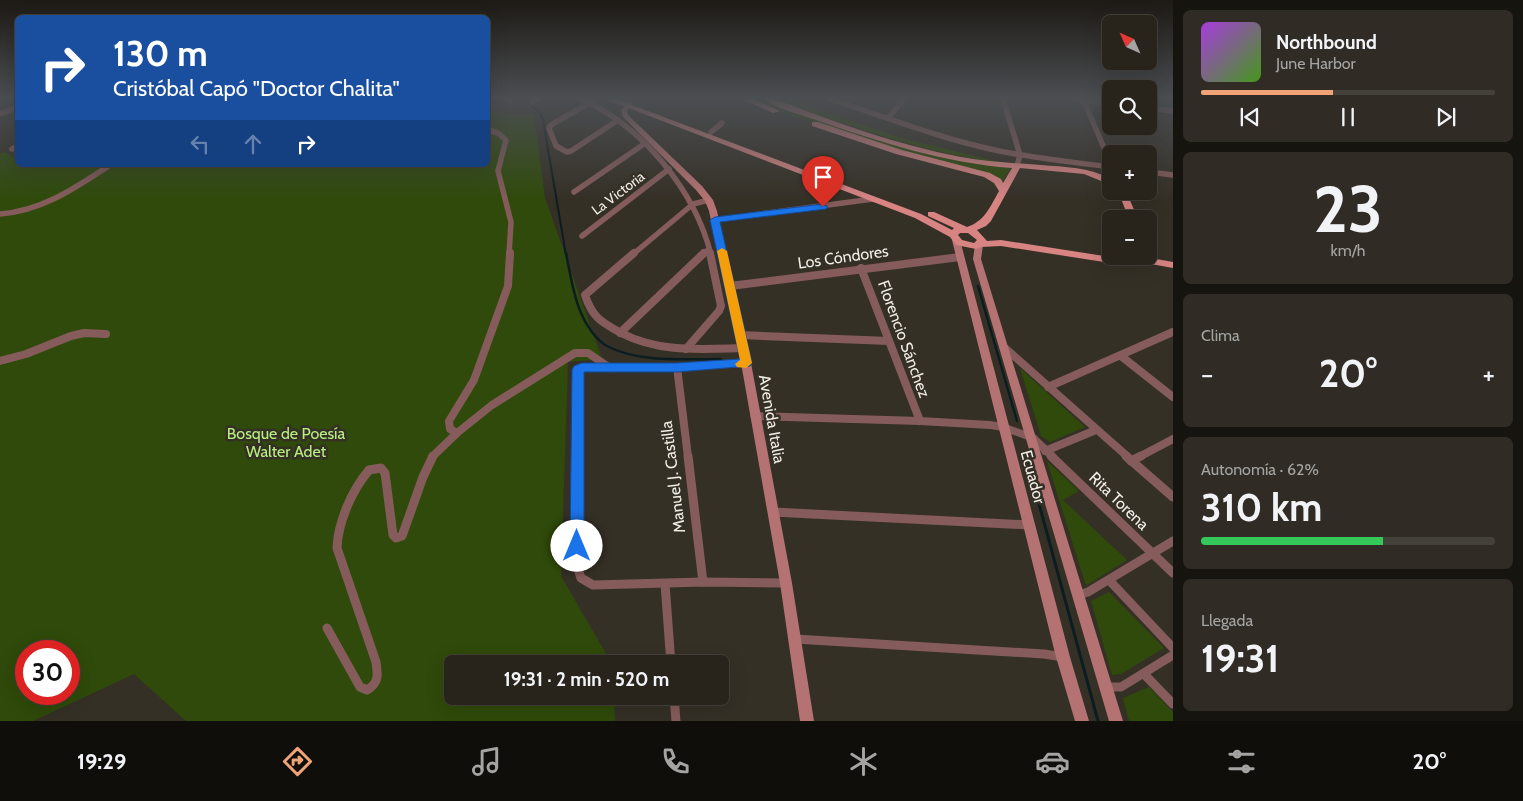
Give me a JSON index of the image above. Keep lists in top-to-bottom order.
{
  "streets": {
    "main road": ["Avenida Italia", "Ecuador"],
    "street": [
      "La Victoria",
      "Los Cóndores",
      "Florencio Sánchez",
      "Manuel J. Castilla",
      "Rita Torena"
    ]
  },
  "crossings": [
    ["Los Cóndores", "Florencio Sánchez"],
    ["Los Cóndores", "Avenida Italia"],
    ["Los Cóndores", "Ecuador"],
    ["Ecuador", "Rita Torena"]
  ],
  "parks": ["Bosque de Poesía Walter Adet"],
  "north": "top left",
  "page": {
    "map_buttons": ["+", "−"],
    "turn": ["130 m", "Cristóbal Capó \"Doctor Chalita\""],
    "song": ["Northbound", "June Harbor"],
    "tile": [
      ["23", "km/h"],
      "Clima",
      ["Autonomía · 62%", "310 km"],
      ["Llegada", "19:31"]
    ],
    "heat": ["−", "20°", "+"],
    "limit": "30",
    "trip": "19:31 · 2 min · 520 m",
    "tabs": ["19:29", "20°"]
  }
}
